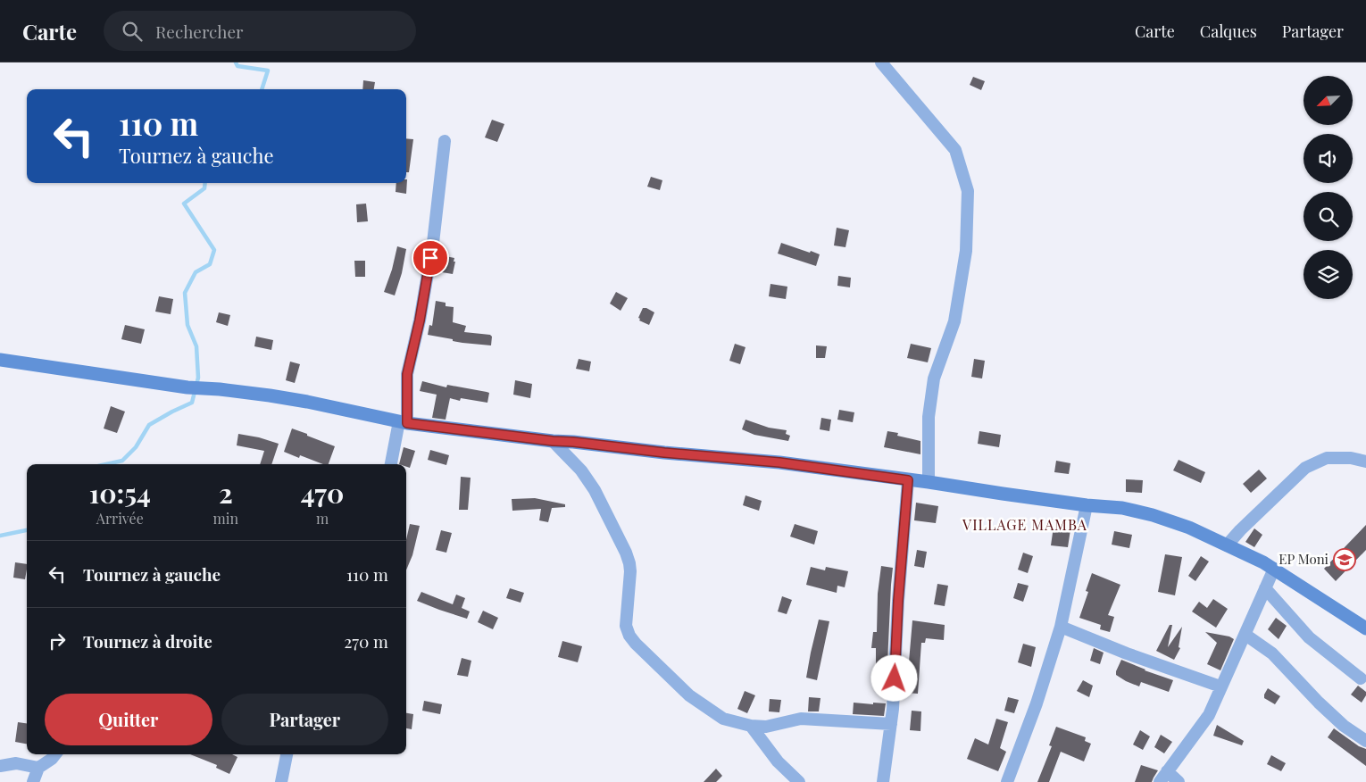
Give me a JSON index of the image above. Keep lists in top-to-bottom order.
{
  "districts": ["VILLAGE MAMBA"],
  "places": {
    "school or university": ["EP Moni"]
  },
  "north": "bottom left",
  "page": {
    "header": "Carte",
    "search": "Rechercher",
    "nav": ["Carte", "Calques", "Partager"],
    "turn": ["110 m", "Tournez à gauche"],
    "eta": [
      "10:54",
      "Arrivée",
      "2",
      "min",
      "470",
      "m"
    ],
    "list": [
      {
        "name": "Tournez à gauche",
        "value": "110 m"
      },
      {
        "name": "Tournez à droite",
        "value": "270 m"
      }
    ],
    "buttons": ["Quitter", "Partager"]
  }
}
